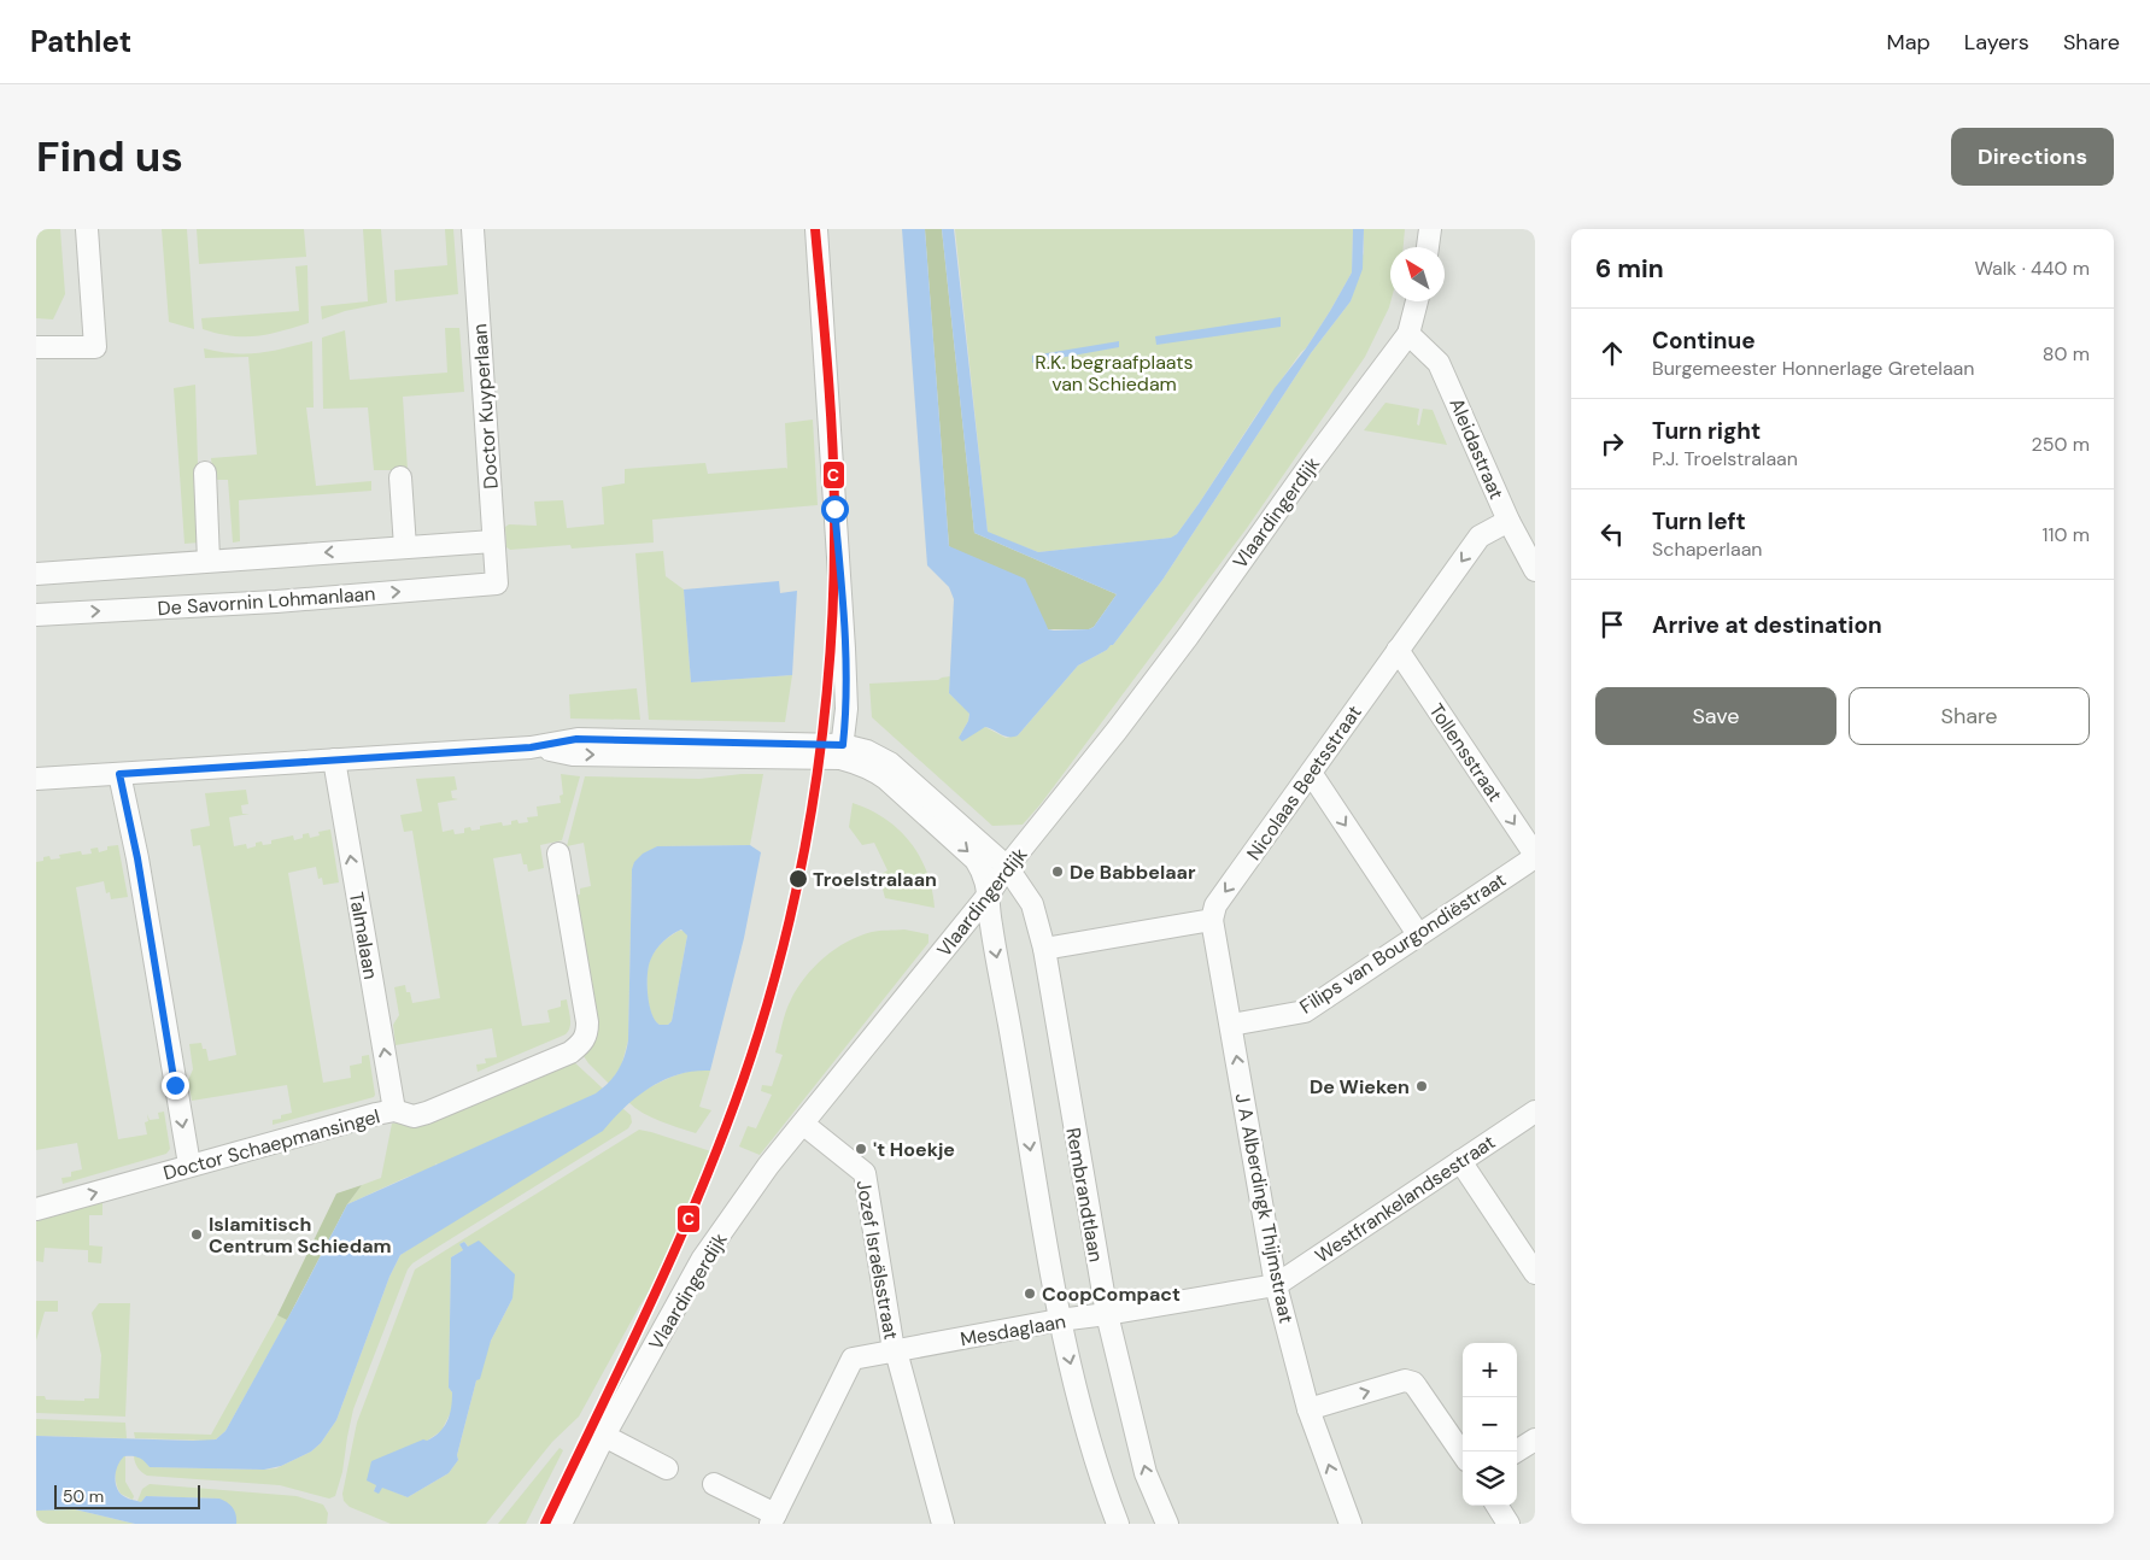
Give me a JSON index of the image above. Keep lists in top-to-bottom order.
{
  "streets": {
    "street": [
      "Doctor Kuyperlaan",
      "Aleidastraat",
      "Vlaardingerdijk",
      "De Savornin Lohmanlaan",
      "Tollensstraat",
      "Nicolaas Beetsstraat",
      "Talmalaan",
      "Filips van Bourgondiëstraat",
      "Doctor Schaepmansingel",
      "Rembrandtlaan",
      "Westfrankelandsestraat",
      "J A Alberdingk Thijmstraat",
      "Jozef Israëlsstraat",
      "Mesdaglaan"
    ]
  },
  "crossings": [
    ["Doctor Kuyperlaan", "De Savornin Lohmanlaan"],
    ["Aleidastraat", "Vlaardingerdijk"],
    ["Aleidastraat", "Nicolaas Beetsstraat"],
    ["Vlaardingerdijk", "Rembrandtlaan"],
    ["Vlaardingerdijk", "Jozef Israëlsstraat"],
    ["Tollensstraat", "Nicolaas Beetsstraat"],
    ["Tollensstraat", "Filips van Bourgondiëstraat"],
    ["Nicolaas Beetsstraat", "J A Alberdingk Thijmstraat"],
    ["Talmalaan", "Doctor Schaepmansingel"],
    ["Filips van Bourgondiëstraat", "J A Alberdingk Thijmstraat"],
    ["Rembrandtlaan", "Mesdaglaan"],
    ["Westfrankelandsestraat", "J A Alberdingk Thijmstraat"],
    ["Westfrankelandsestraat", "Mesdaglaan"],
    ["J A Alberdingk Thijmstraat", "Mesdaglaan"],
    ["Jozef Israëlsstraat", "Mesdaglaan"]
  ],
  "one_way": ["Nicolaas Beetsstraat", "Talmalaan", "J A Alberdingk Thijmstraat"],
  "parks": ["R.K. begraafplaats van Schiedam"],
  "places": [
    "De Babbelaar",
    "Troelstralaan",
    "De Wieken",
    "'t Hoekje",
    "Islamitisch Centrum Schiedam",
    "CoopCompact"
  ],
  "lines": ["transit line C"],
  "scale_bar": "50 m",
  "north": "top left",
  "page": {
    "header": "Pathlet",
    "nav": ["Map", "Layers", "Share"],
    "buttons": [
      "Directions",
      ["Save", "Share"]
    ],
    "title": "Find us",
    "heading": ["6 min", "Walk · 440 m"],
    "list": [
      ["Continue", "Burgemeester Honnerlage Gretelaan", "80 m"],
      ["Turn right", "P.J. Troelstralaan", "250 m"],
      ["Turn left", "Schaperlaan", "110 m"],
      "Arrive at destination"
    ],
    "map_buttons": ["+", "−"],
    "scale": "50 m"
  }
}
